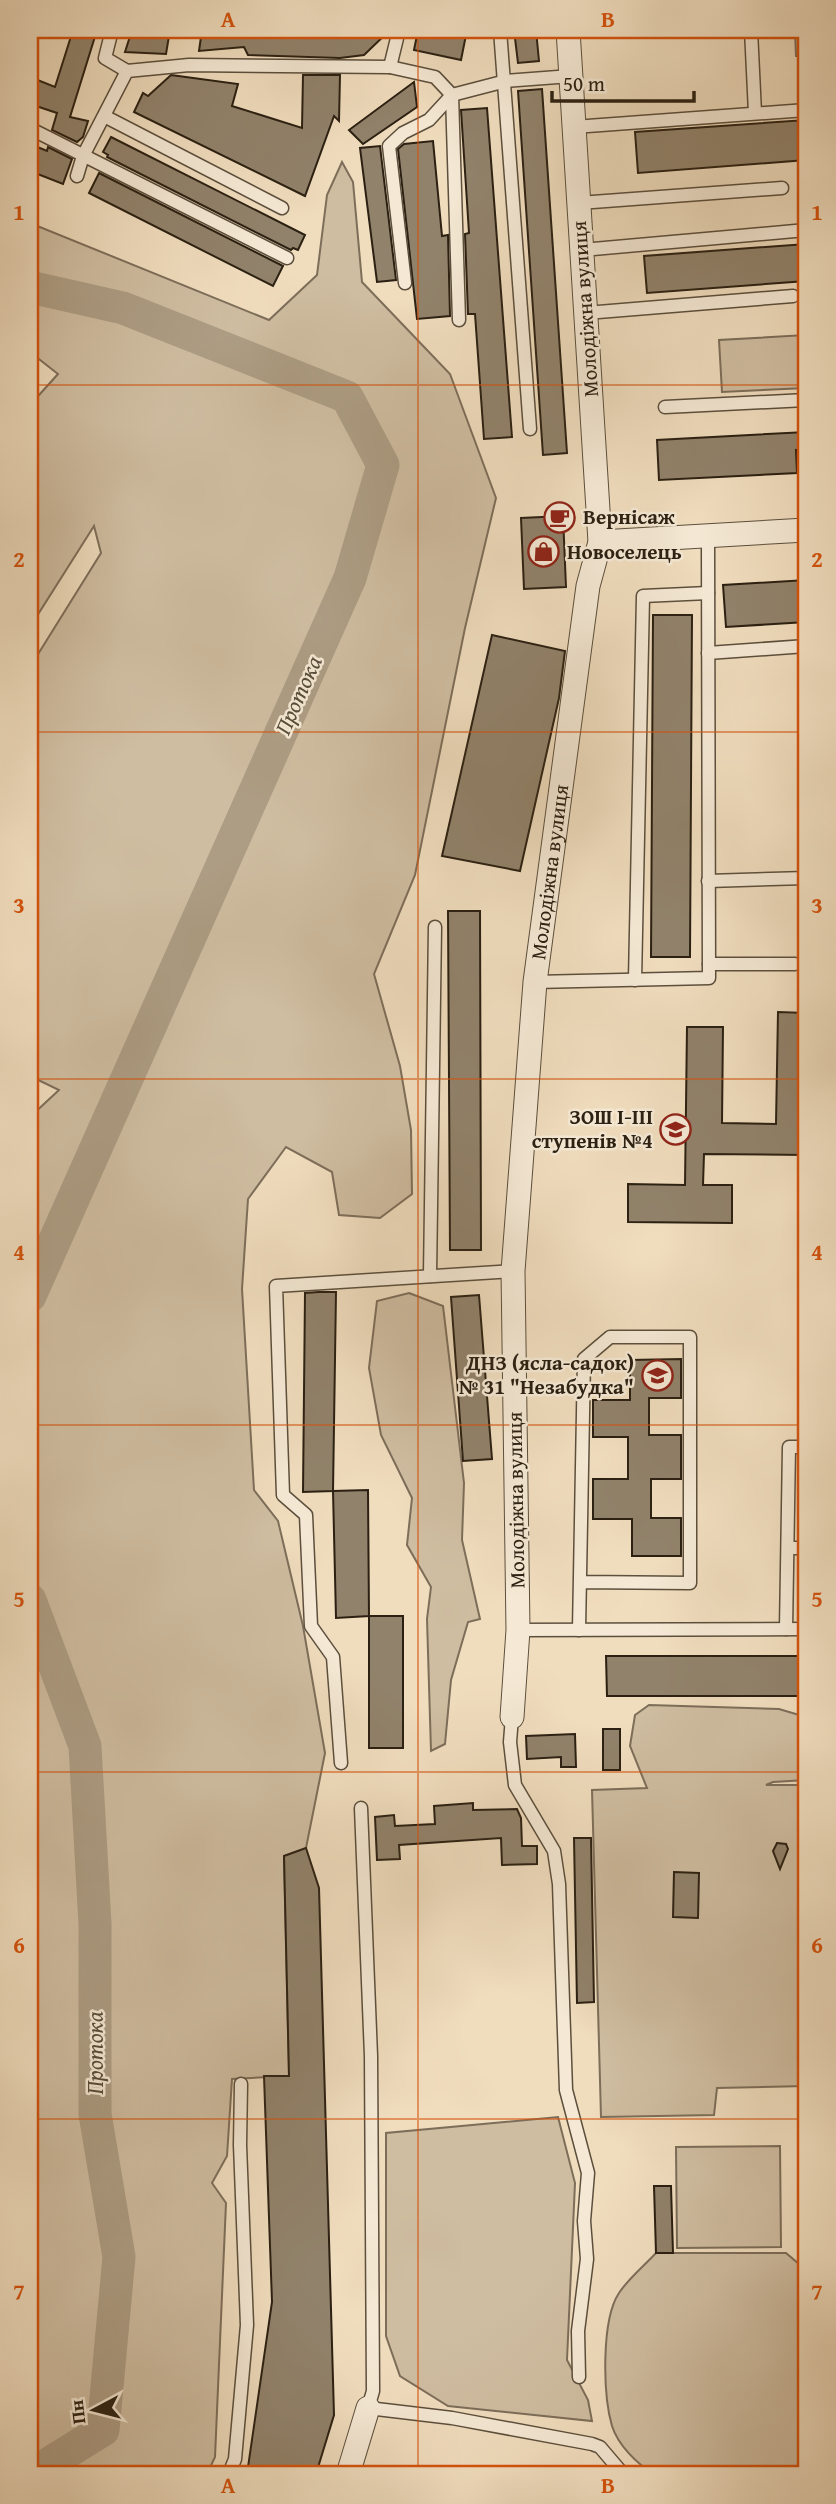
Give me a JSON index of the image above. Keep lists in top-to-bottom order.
{
  "streets": {
    "street": ["Молодіжна вулиця"]
  },
  "water": ["Протока"],
  "places": {
    "cafe": ["Вернісаж"],
    "shop": ["Новоселець"],
    "school or university": ["ЗОШ І-ІІІ ступенів №4", "ДНЗ (ясла-садок) № 31 \"Незабудка\""]
  },
  "scale_bar": "50 m",
  "north": "left",
  "grid": {
    "columns": ["A", "B"],
    "rows": [
      "1",
      "2",
      "3",
      "4",
      "5",
      "6",
      "7"
    ]
  }
}
